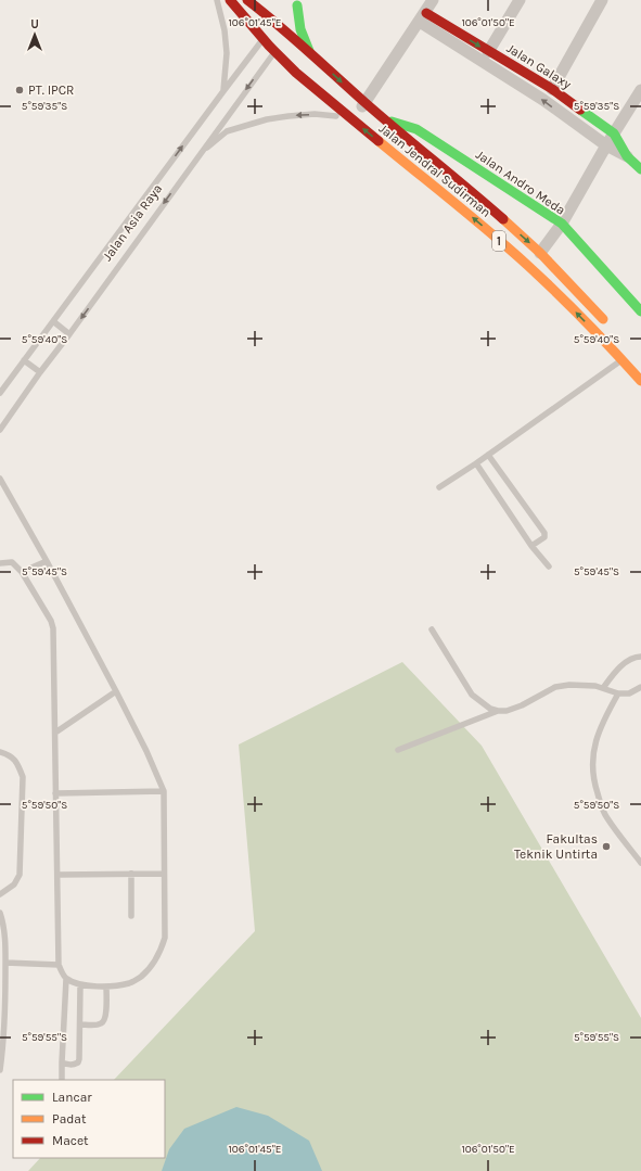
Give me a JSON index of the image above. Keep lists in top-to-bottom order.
{
  "streets": {
    "main road": [
      "Jalan Galaxy",
      "Jalan Jendral Sudirman",
      "Jalan Andro Meda",
      "1"
    ],
    "street": ["Jalan Asia Raya"]
  },
  "crossings": [
    ["Jalan Jendral Sudirman", "Jalan Asia Raya"],
    ["Jalan Andro Meda", "1"],
    ["Jalan Asia Raya", "1"]
  ],
  "places": ["PT. IPCR", "Fakultas Teknik Untirta"],
  "legend": ["Lancar", "Padat", "Macet"],
  "north": "top",
  "coordinates": [
    "106°01'45\"E",
    "106°01'50\"E",
    "5°59'35\"S",
    "5°59'40\"S",
    "5°59'45\"S",
    "5°59'50\"S",
    "5°59'55\"S"
  ]
}
